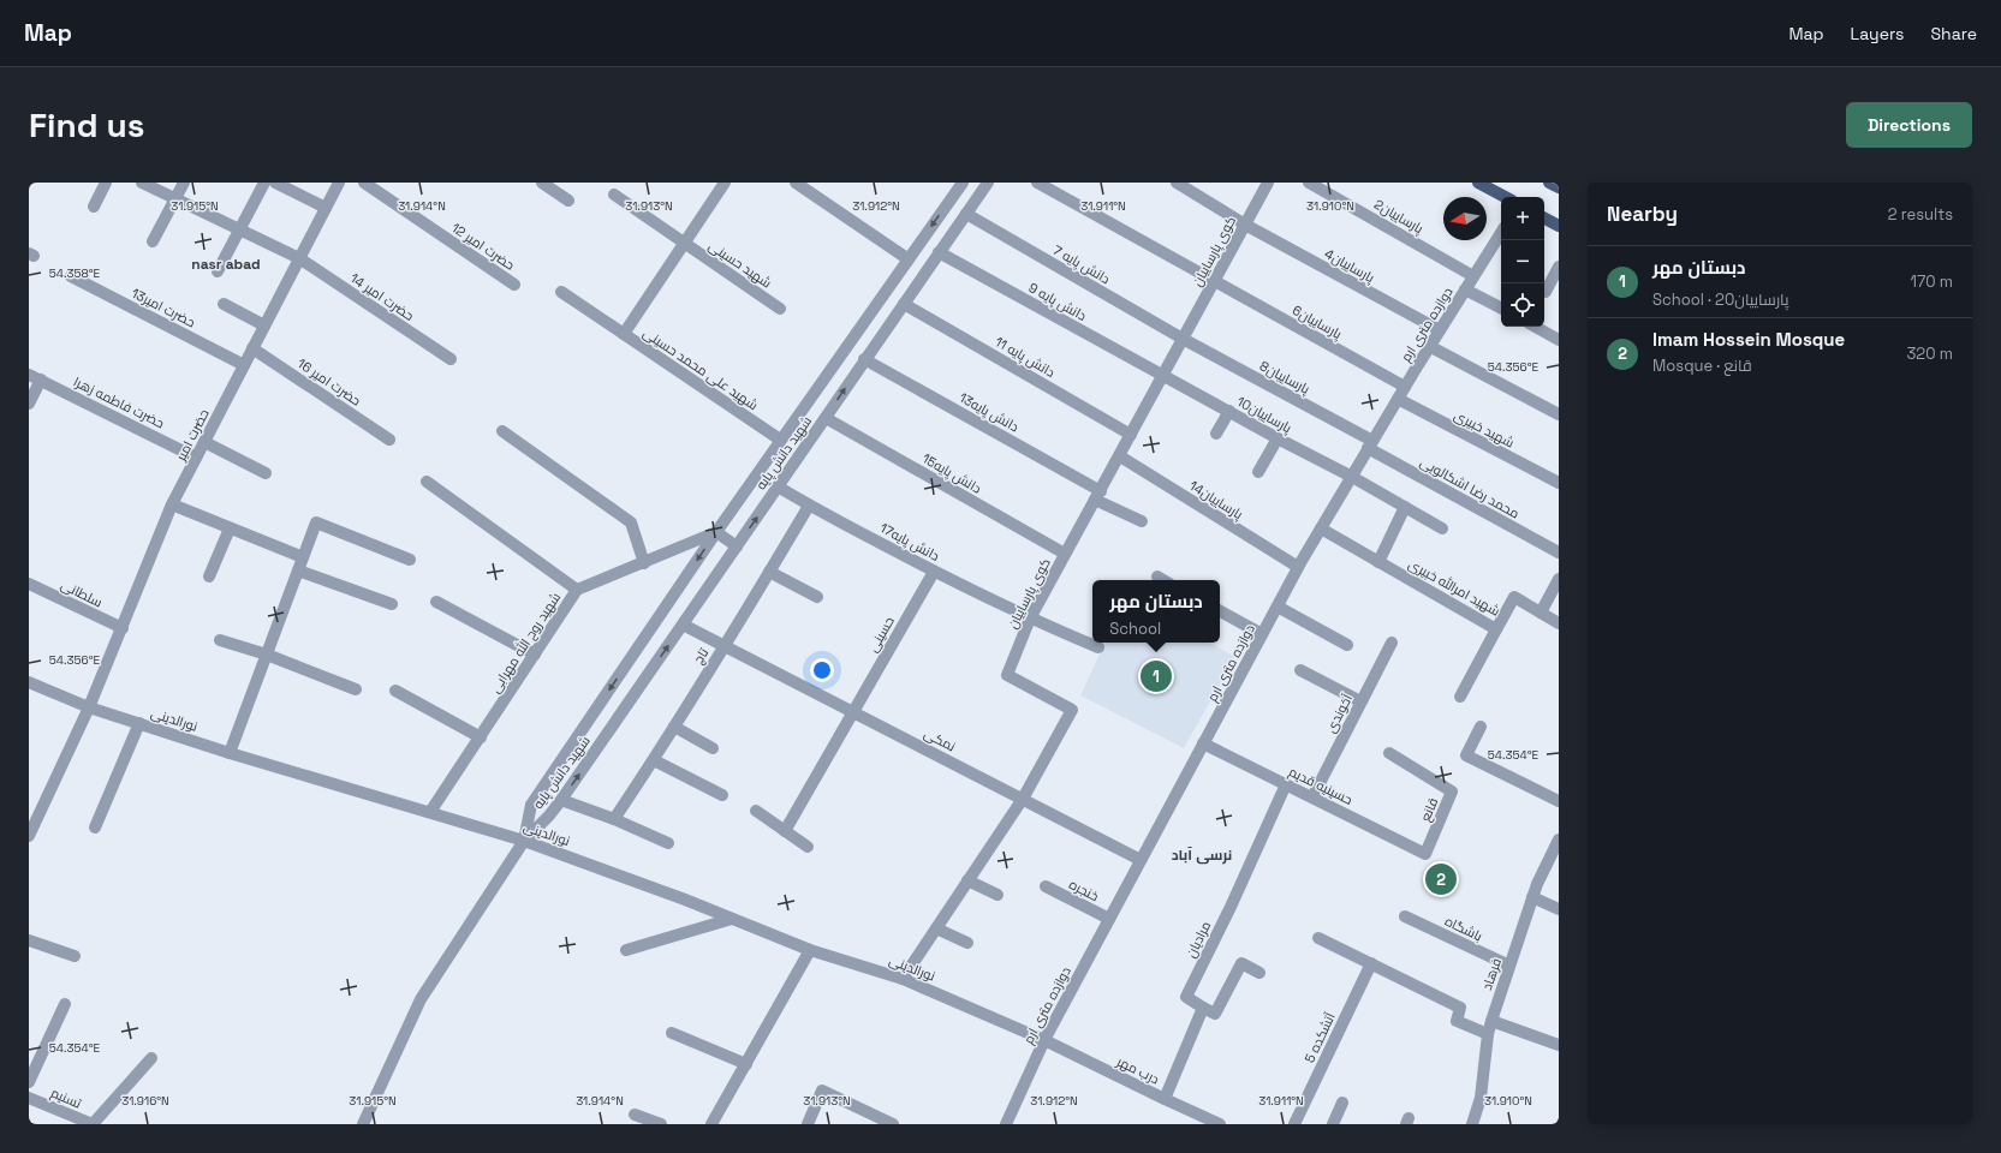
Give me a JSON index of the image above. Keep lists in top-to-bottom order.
{
  "streets": {
    "street": [
      "پارساییان2",
      "حضرت امیر 12",
      "کوی پارساییان",
      "شهید حسینی",
      "دانش پایه 7",
      "پارساییان4",
      "حضرت امیر 14",
      "دانش پایه 9",
      "حضرت امیر13",
      "پارساییان6",
      "دوازده متری ارم",
      "دانش پایه 11",
      "شهید علی محمد حسینی",
      "پارساییان8",
      "حضرت امیر 16",
      "حضرت فاطمه زهرا",
      "دانش پایه13",
      "پارساییان10",
      "شهید خبیری",
      "حضرت امیر",
      "شهید دانش پایه",
      "دانش پایه15",
      "محمد رضا اشکالویی",
      "پارساییان14",
      "دانش پایه17",
      "شهید امرالله خبیری",
      "سلطانی",
      "حسینی",
      "شهید روح الله مهرابی",
      "تاچ",
      "آخوندی",
      "نورالدینی",
      "نمکی",
      "حسینیه قدیم",
      "قانع",
      "خنجره",
      "باشگاه",
      "مرادیان",
      "فرهاد",
      "آتشکده 5",
      "درب مهر",
      "تسنیم"
    ]
  },
  "crossings": [
    ["پارساییان2", "دوازده متری ارم"],
    ["کوی پارساییان", "دانش پایه 7"],
    ["کوی پارساییان", "پارساییان4"],
    ["کوی پارساییان", "دانش پایه 9"],
    ["کوی پارساییان", "پارساییان6"],
    ["کوی پارساییان", "دانش پایه 11"],
    ["کوی پارساییان", "پارساییان8"],
    ["کوی پارساییان", "دانش پایه13"],
    ["کوی پارساییان", "پارساییان10"],
    ["کوی پارساییان", "دانش پایه15"],
    ["کوی پارساییان", "پارساییان14"],
    ["کوی پارساییان", "دانش پایه17"],
    ["کوی پارساییان", "نورالدینی"],
    ["کوی پارساییان", "نمکی"],
    ["شهید حسینی", "شهید علی محمد حسینی"],
    ["دانش پایه 7", "پارساییان8"],
    ["دانش پایه 7", "شهید دانش پایه"],
    ["پارساییان4", "دوازده متری ارم"],
    ["حضرت امیر 14", "حضرت امیر"],
    ["دانش پایه 9", "پارساییان10"],
    ["دانش پایه 9", "شهید دانش پایه"],
    ["حضرت امیر13", "حضرت امیر"],
    ["پارساییان6", "دوازده متری ارم"],
    ["دوازده متری ارم", "پارساییان8"],
    ["دوازده متری ارم", "پارساییان10"],
    ["دوازده متری ارم", "شهید خبیری"],
    ["دوازده متری ارم", "محمد رضا اشکالویی"],
    ["دوازده متری ارم", "پارساییان14"],
    ["دوازده متری ارم", "شهید امرالله خبیری"],
    ["دوازده متری ارم", "نورالدینی"],
    ["دوازده متری ارم", "نمکی"],
    ["دوازده متری ارم", "حسینیه قدیم"],
    ["دوازده متری ارم", "خنجره"],
    ["دوازده متری ارم", "درب مهر"],
    ["دانش پایه 11", "شهید دانش پایه"],
    ["شهید علی محمد حسینی", "شهید دانش پایه"],
    ["پارساییان8", "محمد رضا اشکالویی"],
    ["حضرت امیر 16", "حضرت امیر"],
    ["حضرت فاطمه زهرا", "حضرت امیر"],
    ["دانش پایه13", "شهید دانش پایه"],
    ["حضرت امیر", "سلطانی"],
    ["حضرت امیر", "نورالدینی"],
    ["شهید دانش پایه", "دانش پایه15"],
    ["شهید دانش پایه", "دانش پایه17"],
    ["شهید دانش پایه", "شهید روح الله مهرابی"],
    ["شهید دانش پایه", "نورالدینی"],
    ["شهید دانش پایه", "نمکی"],
    ["دانش پایه17", "حسینی"],
    ["دانش پایه17", "تاچ"],
    ["حسینی", "نمکی"],
    ["شهید روح الله مهرابی", "نورالدینی"],
    ["تاچ", "نمکی"],
    ["آخوندی", "حسینیه قدیم"],
    ["نورالدینی", "درب مهر"],
    ["حسینیه قدیم", "قانع"],
    ["حسینیه قدیم", "مرادیان"],
    ["باشگاه", "فرهاد"]
  ],
  "districts": ["nasr abad", "نرسی آباد"],
  "north": "left",
  "page": {
    "header": "Map",
    "nav": ["Map", "Layers", "Share"],
    "buttons": "Directions",
    "title": "Find us",
    "heading": ["Nearby", "2 results"],
    "map_buttons": ["+", "−"],
    "list": [
      {
        "mark": "1",
        "name": "دبستان مهر",
        "note": "School · پارساییان20",
        "value": "170 m"
      },
      {
        "mark": "2",
        "name": "Imam Hossein Mosque",
        "note": "Mosque · قانع",
        "value": "320 m"
      }
    ],
    "popup": ["دبستان مهر", "School"],
    "pins": ["1", "2"]
  },
  "coordinates": [
    "31.915°N",
    "31.914°N",
    "31.913°N",
    "31.912°N",
    "31.911°N",
    "31.910°N",
    "54.358°E",
    "54.356°E",
    "54.354°E",
    "31.916°N"
  ]
}
